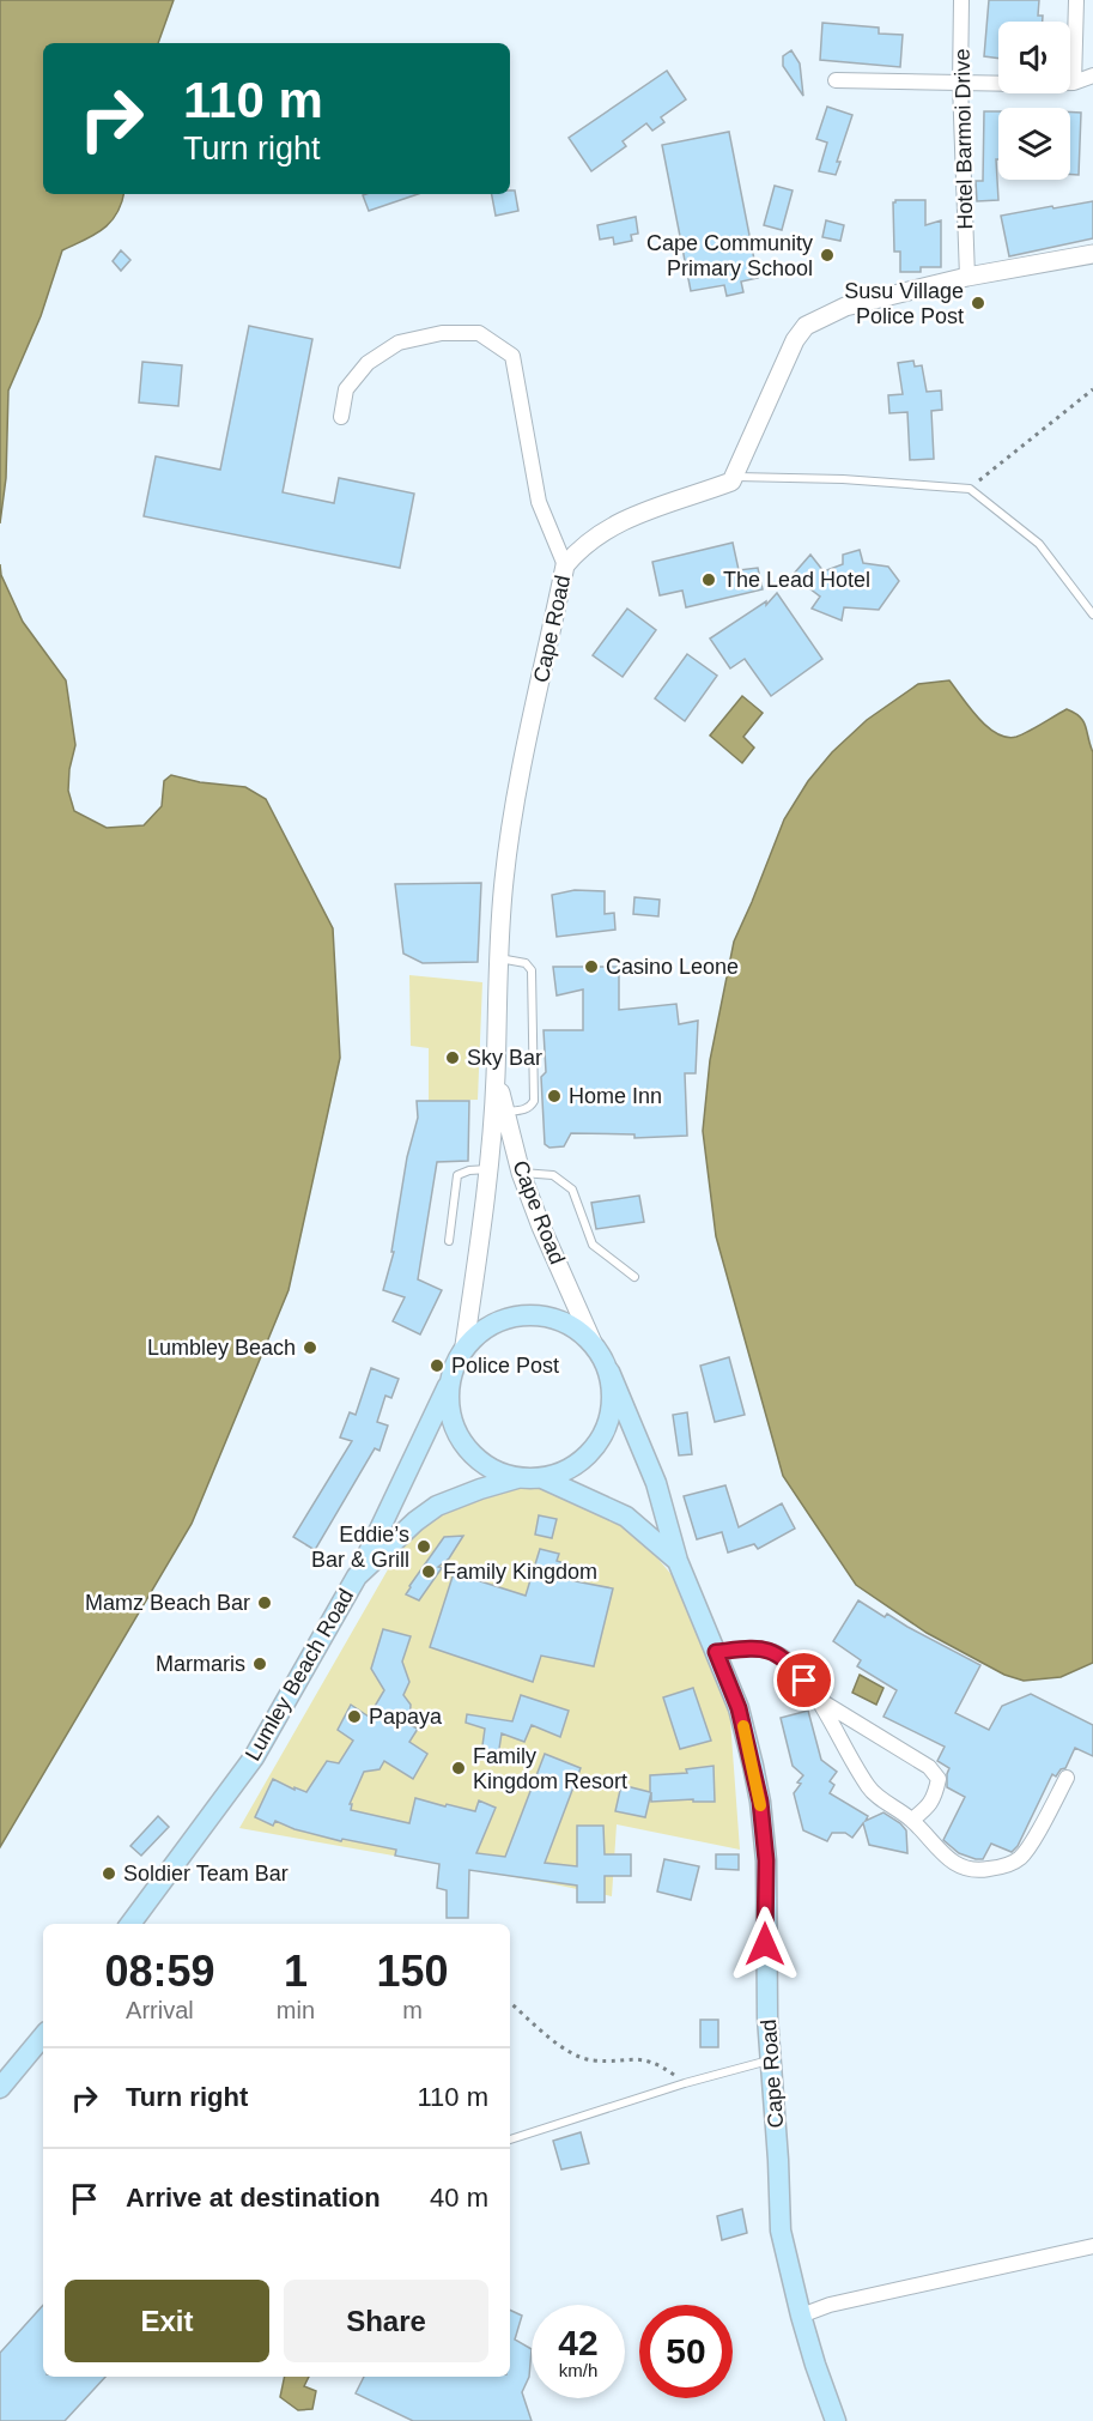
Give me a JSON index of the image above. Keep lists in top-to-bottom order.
{
  "streets": {
    "main road": ["Cape Road", "Lumley Beach Road"],
    "street": ["Hotel Barmoi Drive"]
  },
  "crossings": [
    ["Cape Road", "Lumley Beach Road"]
  ],
  "places": [
    "Cape Community Primary School",
    "Susu Village Police Post",
    "The Lead Hotel",
    "Casino Leone",
    "Sky Bar",
    "Home Inn",
    "Lumbley Beach",
    "Police Post",
    "Eddie’s Bar & Grill",
    "Family Kingdom",
    "Mamz Beach Bar",
    "Marmaris",
    "Papaya",
    "Family Kingdom Resort",
    "Soldier Team Bar"
  ],
  "page": {
    "turn": ["110 m", "Turn right"],
    "eta": [
      "08:59",
      "Arrival",
      "1",
      "min",
      "150",
      "m"
    ],
    "list": [
      {
        "name": "Turn right",
        "value": "110 m"
      },
      {
        "name": "Arrive at destination",
        "value": "40 m"
      }
    ],
    "buttons": ["Exit", "Share"],
    "speed": "42 km/h",
    "limit": "50"
  }
}
